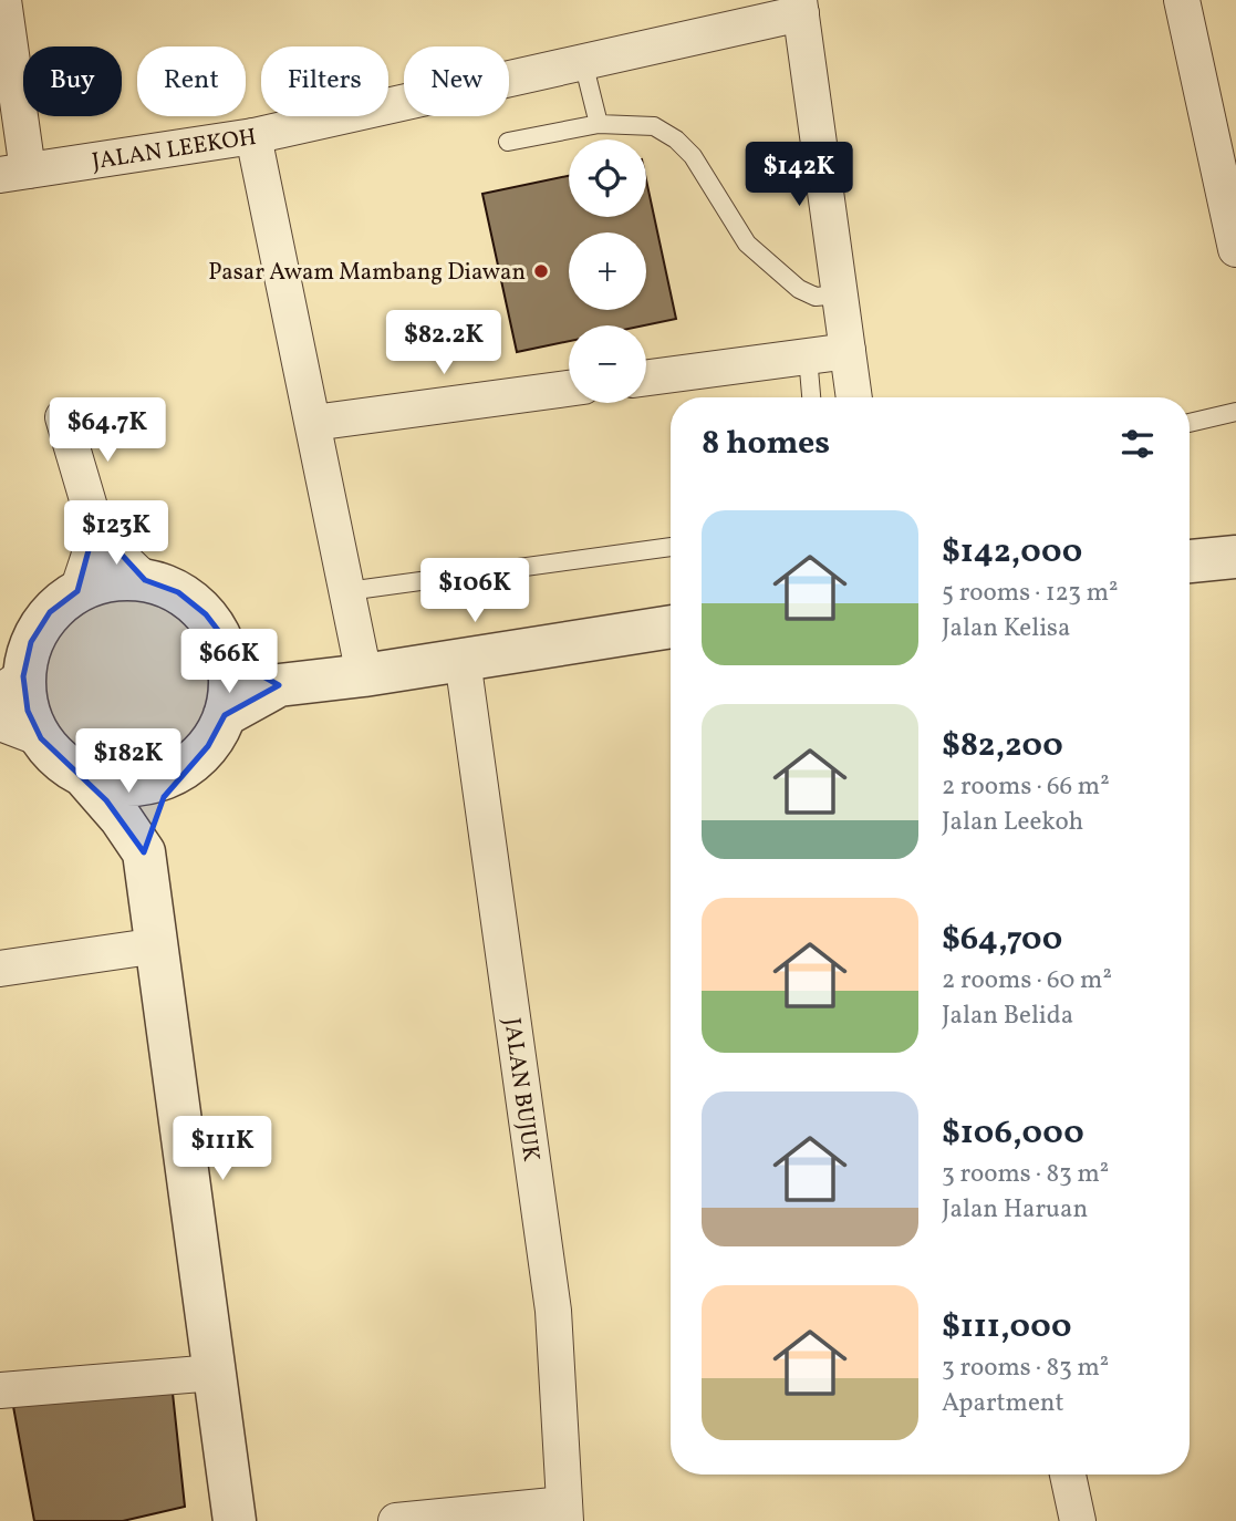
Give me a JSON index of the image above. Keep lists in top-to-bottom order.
{
  "streets": {
    "street": ["JALAN LEEKOH", "JALAN BUJUK"]
  },
  "places": ["Pasar Awam Mambang Diawan"],
  "page": {
    "chip": [
      "Buy",
      "Rent",
      "Filters",
      "New"
    ],
    "map_buttons": ["+", "−"],
    "price": [
      "$142K",
      "$82.2K",
      "$64.7K",
      "$123K",
      "$106K",
      "$66K",
      "$182K",
      "$111K"
    ],
    "heading": "8 homes",
    "list": [
      {
        "name": "$142,000",
        "note": "5 rooms · 123 m² · Jalan Kelisa"
      },
      {
        "name": "$82,200",
        "note": "2 rooms · 66 m² · Jalan Leekoh"
      },
      {
        "name": "$64,700",
        "note": "2 rooms · 60 m² · Jalan Belida"
      },
      {
        "name": "$106,000",
        "note": "3 rooms · 83 m² · Jalan Haruan"
      },
      {
        "name": "$111,000",
        "note": "3 rooms · 83 m² · Apartment"
      }
    ]
  }
}
